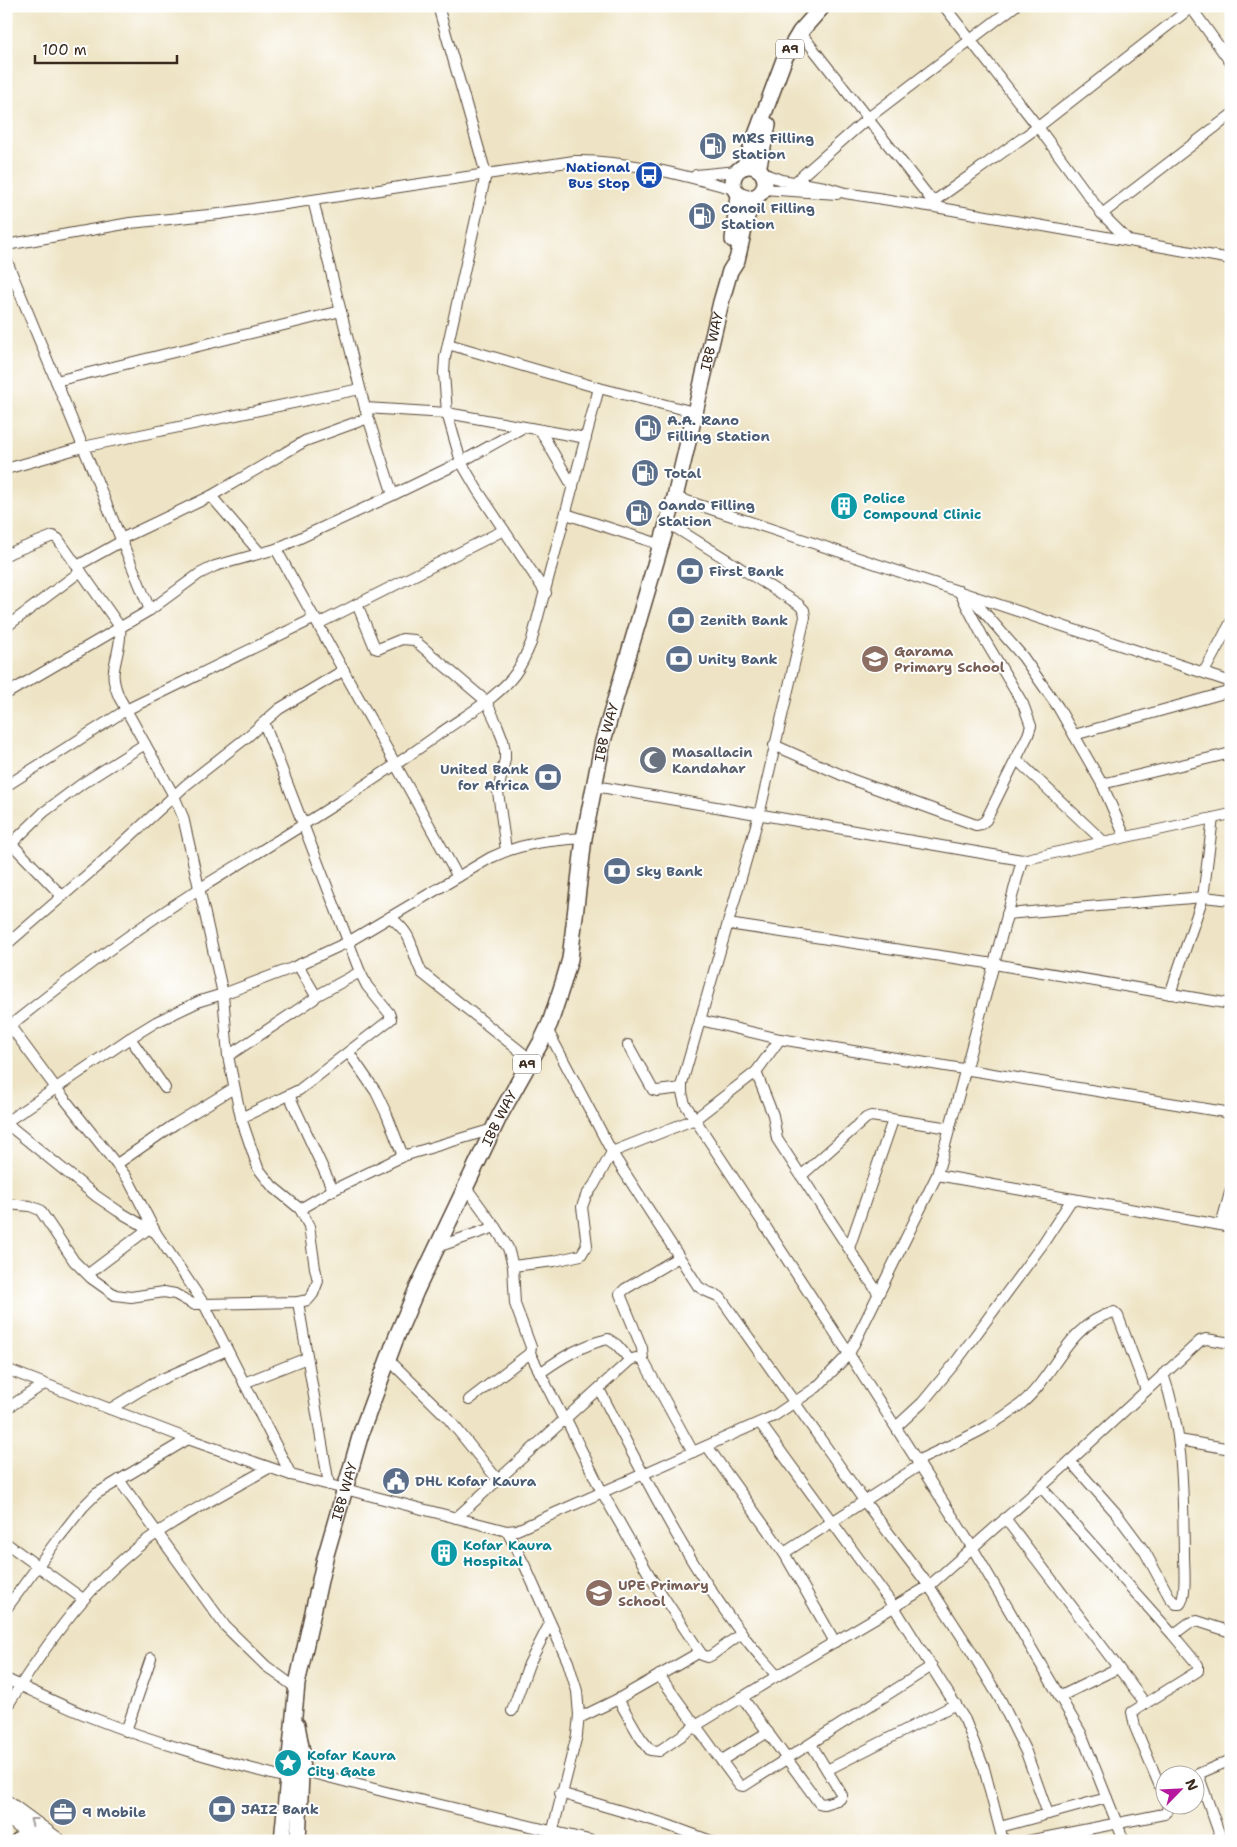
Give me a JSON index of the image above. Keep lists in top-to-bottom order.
{
  "streets": {
    "highway": ["A9", "IBB WAY"]
  },
  "crossings": [
    ["A9", "IBB WAY"]
  ],
  "places": {
    "fuel station": [
      "MRS Filling Station",
      "Conoil Filling Station",
      "A.A. Rano Filling Station",
      "Total",
      "Oando Filling Station"
    ],
    "bus stop": ["National Bus Stop"],
    "building": ["Police Compound Clinic", "Kofar Kaura Hospital"],
    "bank": [
      "First Bank",
      "Zenith Bank",
      "Unity Bank",
      "United Bank for Africa",
      "Sky Bank",
      "JAIZ Bank"
    ],
    "school or university": ["Garama Primary School", "UPE Primary School"],
    "mosque": ["Masallacin Kandahar"],
    "public building": ["DHL Kofar Kaura"],
    "place": ["Kofar Kaura City Gate"],
    "office": ["9 Mobile"]
  },
  "scale_bar": "100 m",
  "north": "top right"
}
